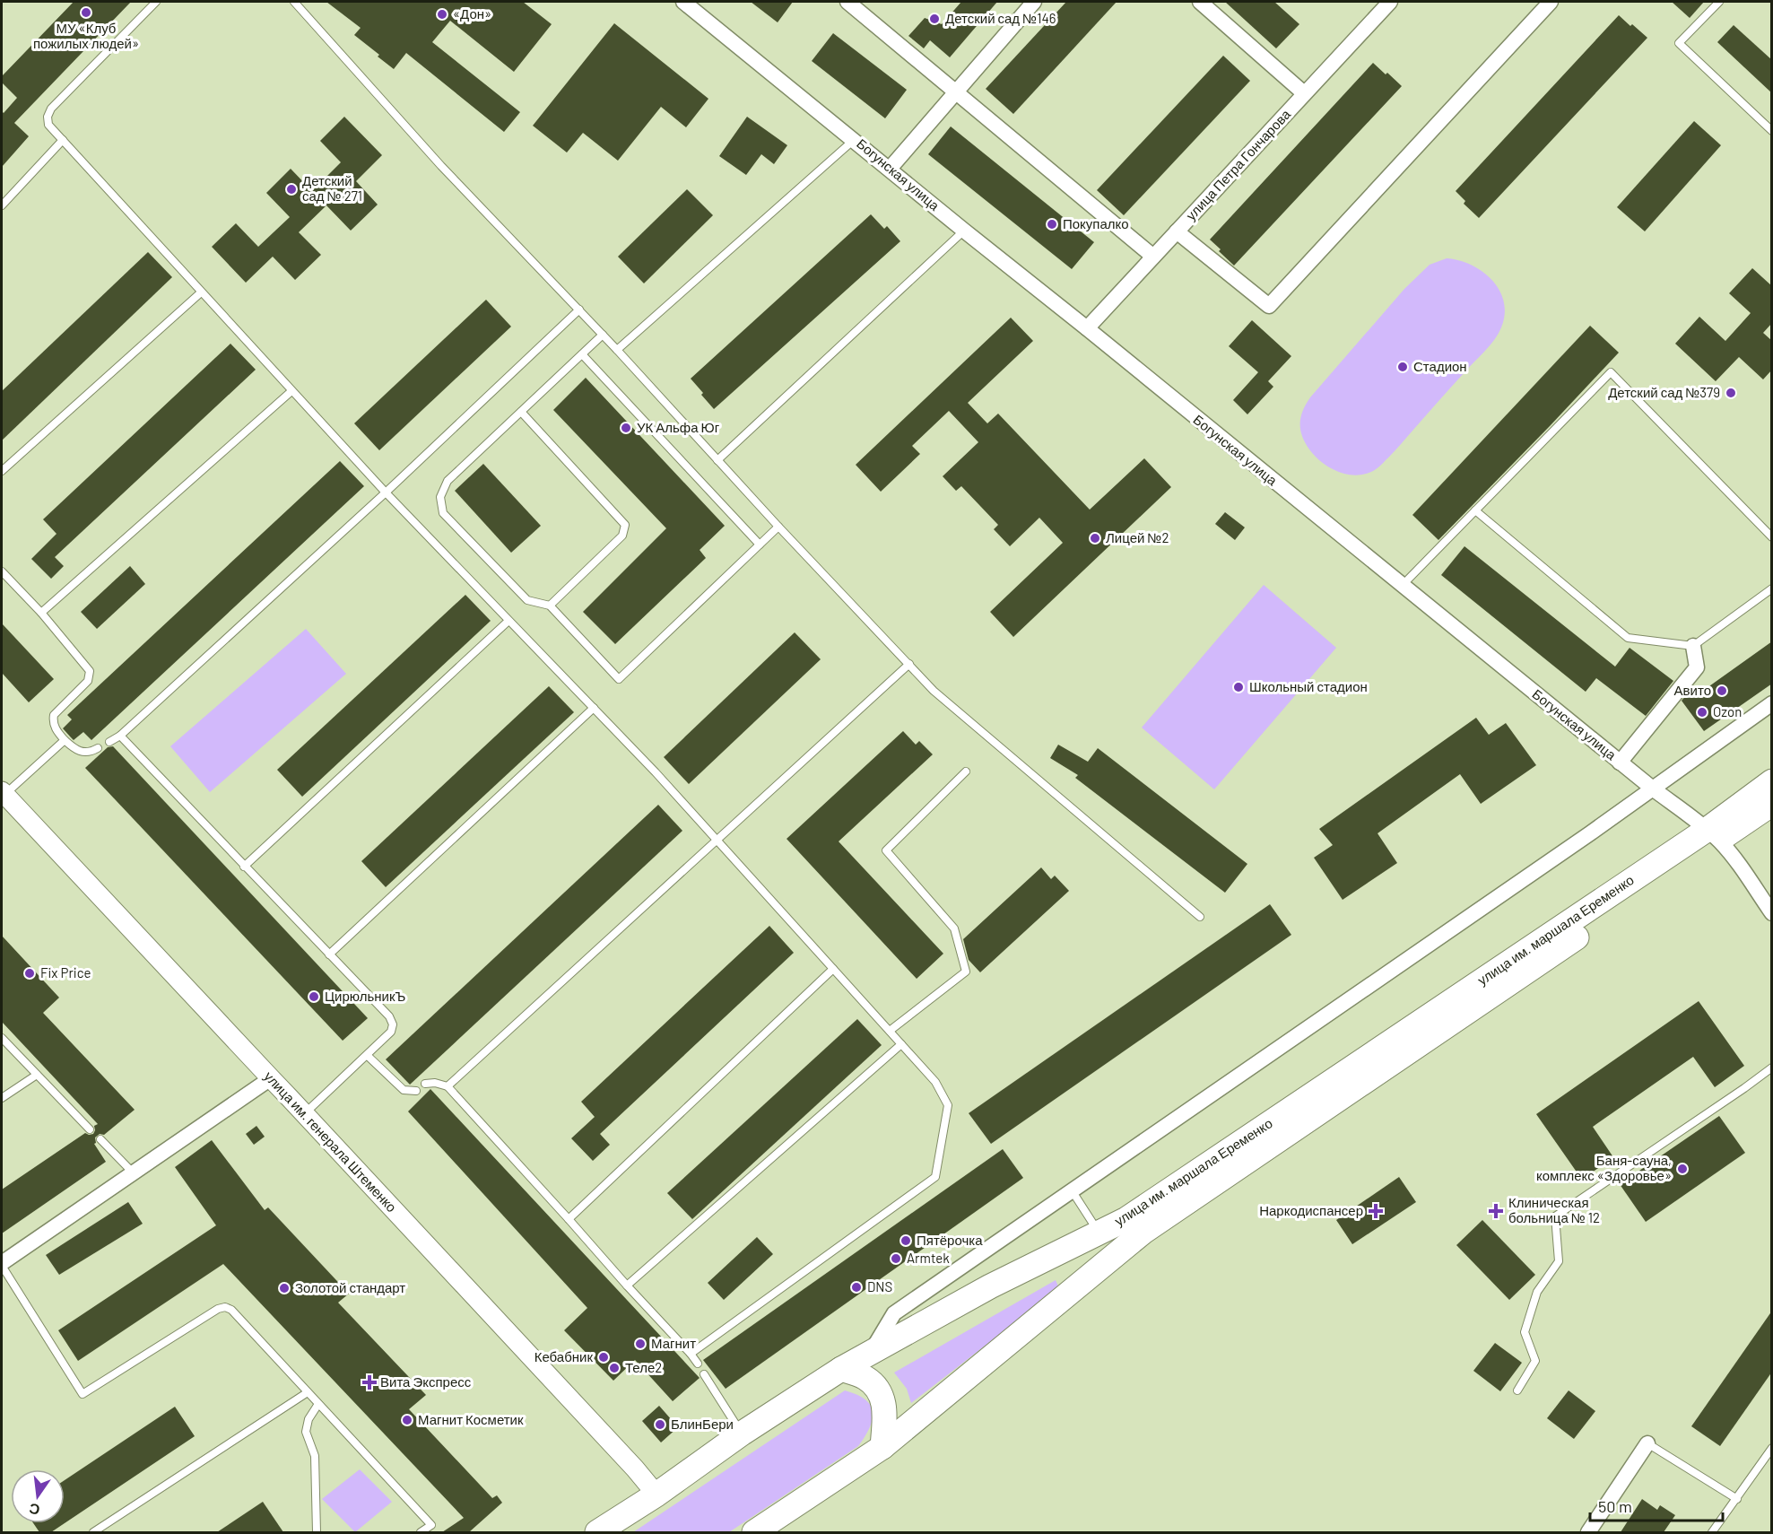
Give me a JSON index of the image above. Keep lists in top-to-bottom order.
{
  "streets": {
    "highway": ["улица им. маршала Еременко"],
    "street": ["улица Петра Гончарова", "Богунская улица", "улица им. генерала Штеменко"]
  },
  "crossings": [
    ["улица Петра Гончарова", "Богунская улица"],
    ["Богунская улица", "улица им. маршала Еременко"],
    ["улица им. маршала Еременко", "улица им. генерала Штеменко"]
  ],
  "places": {
    "other": [
      "МУ «Клуб пожилых людей»",
      "«Дон»",
      "Детский сад №146",
      "Детский сад № 271",
      "Покупалко",
      "Стадион",
      "Детский сад №379",
      "УК Альфа Юг",
      "Лицей №2",
      "Школьный стадион",
      "Авито",
      "Ozon",
      "Fix Price",
      "ЦирюльникЪ",
      "Баня-сауна, комплекс «Здоровье»",
      "Пятёрочка",
      "Armtek",
      "DNS",
      "Золотой стандарт",
      "Магнит",
      "Кебабник",
      "Теле2",
      "Магнит Косметик",
      "БлинБери"
    ],
    "health": ["Наркодиспансер", "Клиническая больница № 12", "Вита Экспресс"]
  },
  "scale_bar": "50 m",
  "north": "bottom"
}
